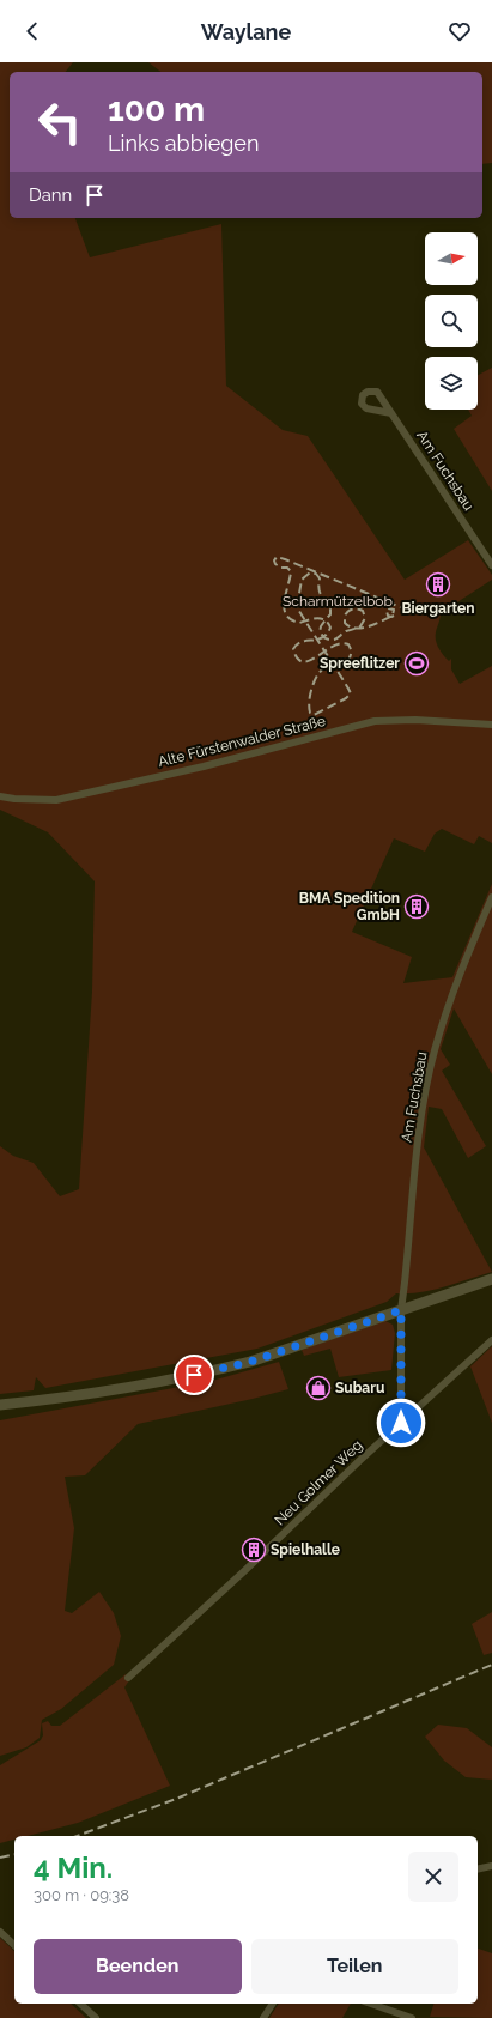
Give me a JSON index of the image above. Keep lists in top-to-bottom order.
{
  "streets": {
    "street": ["Am Fuchsbau", "Alte Fürstenwalder Straße", "Neu Golmer Weg"]
  },
  "parks": ["Scharmützelbob"],
  "places": {
    "building": ["Biergarten", "BMA Spedition GmbH", "Spielhalle"],
    "sports": ["Spreeflitzer"],
    "shop": ["Subaru"]
  },
  "north": "right",
  "page": {
    "header": "Waylane",
    "turn": ["100 m", "Links abbiegen"],
    "then": "Dann",
    "heading": ["4 Min.", "300 m · 09:38"],
    "buttons": ["Beenden", "Teilen"]
  }
}
